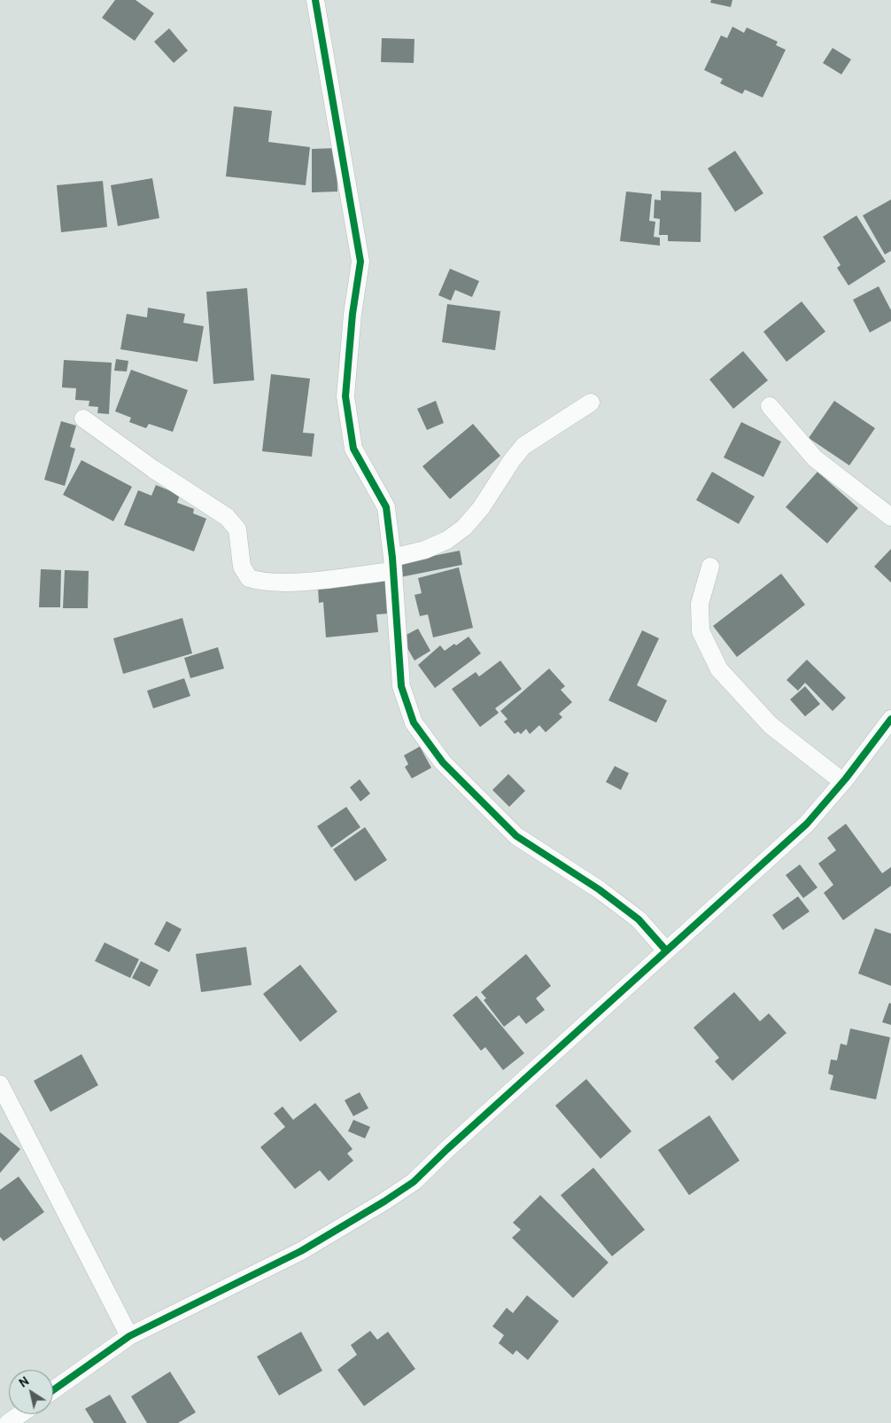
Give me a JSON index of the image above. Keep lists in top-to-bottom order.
{
  "north": "top left"
}
